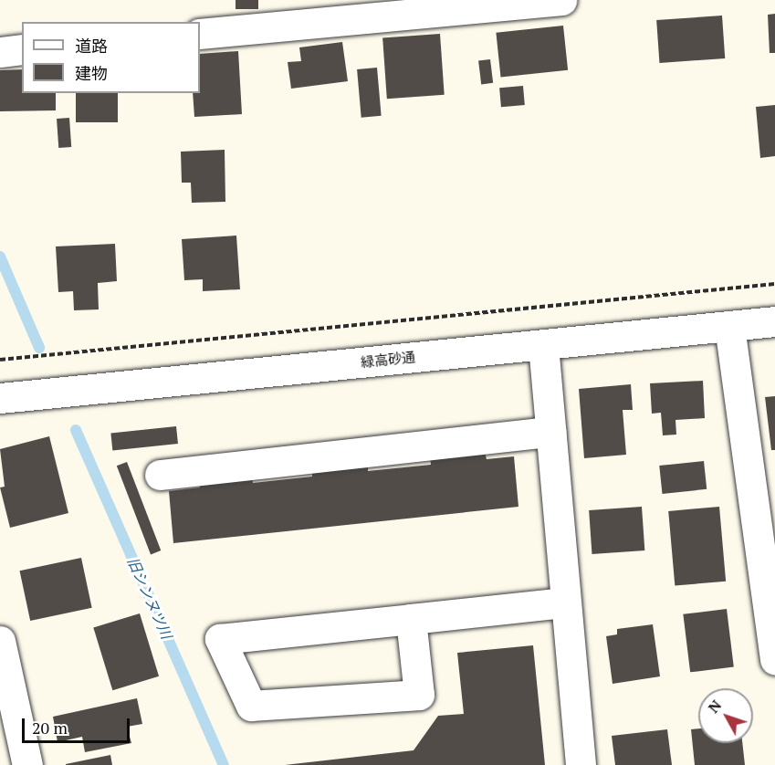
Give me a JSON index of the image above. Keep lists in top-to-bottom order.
{
  "streets": {
    "street": ["緑高砂通"]
  },
  "water": ["旧シンヌツ川"],
  "legend": ["道路", "建物"],
  "scale_bar": "20 m",
  "north": "top left"
}
